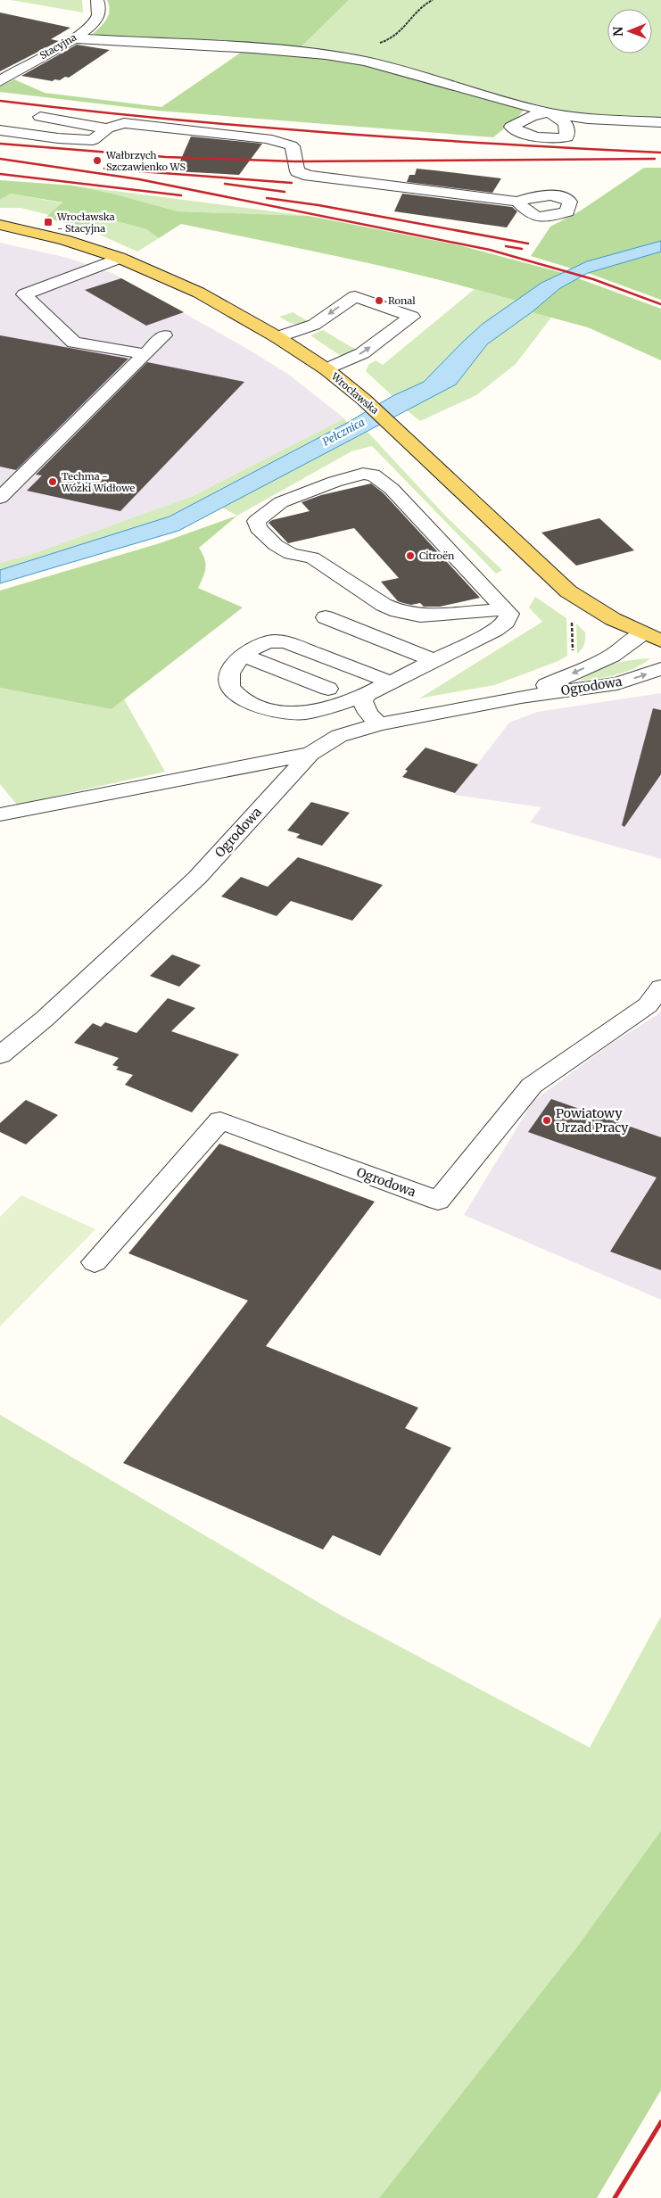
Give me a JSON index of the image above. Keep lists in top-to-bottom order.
{
  "streets": {
    "main road": ["Wrocławska"],
    "street": ["Stacyjna", "Ogrodowa"]
  },
  "crossings": [
    ["Wrocławska", "Ogrodowa"]
  ],
  "water": ["Pełcznica"],
  "places": {
    "other": [
      "Wałbrzych Szczawienko WS",
      "Ronal",
      "Techma - Wózki Widłowe",
      "Citroën",
      "Powiatowy Urzad Pracy"
    ],
    "transit": ["Wrocławska - Stacyjna"]
  },
  "north": "left"
}
